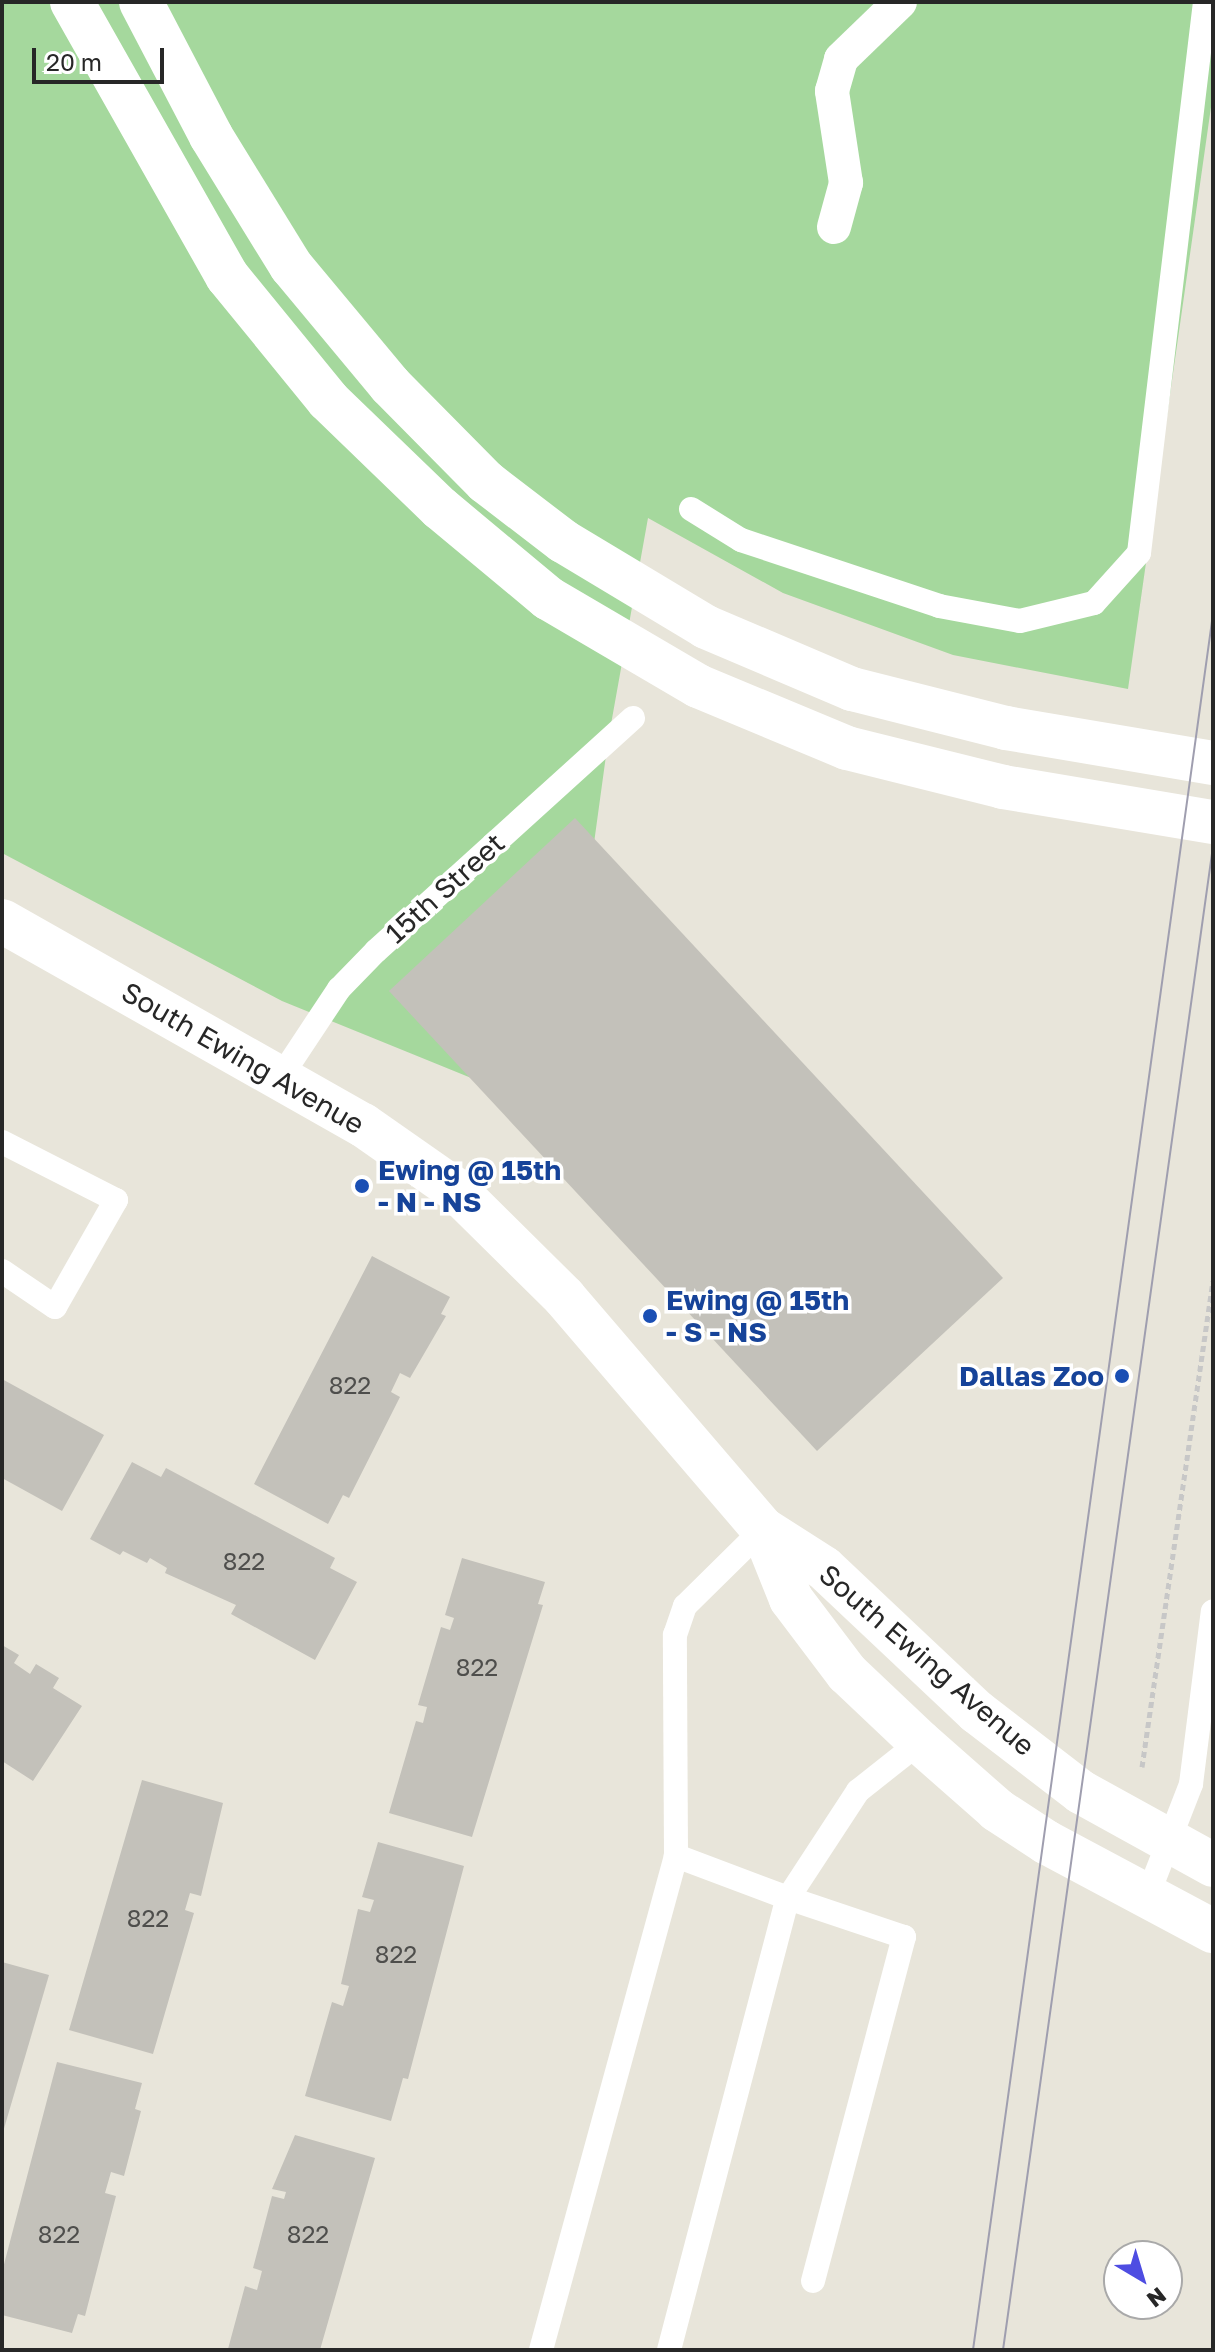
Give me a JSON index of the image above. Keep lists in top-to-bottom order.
{
  "streets": {
    "main road": ["South Ewing Avenue"],
    "lane": ["15th Street"]
  },
  "crossings": [
    ["15th Street", "South Ewing Avenue"]
  ],
  "places": ["Ewing @ 15th - N - NS", "Ewing @ 15th - S - NS", "Dallas Zoo"],
  "house_numbers": [
    "822",
    "822",
    "822",
    "822",
    "822",
    "822",
    "822"
  ],
  "scale_bar": "20 m",
  "north": "bottom right"
}
